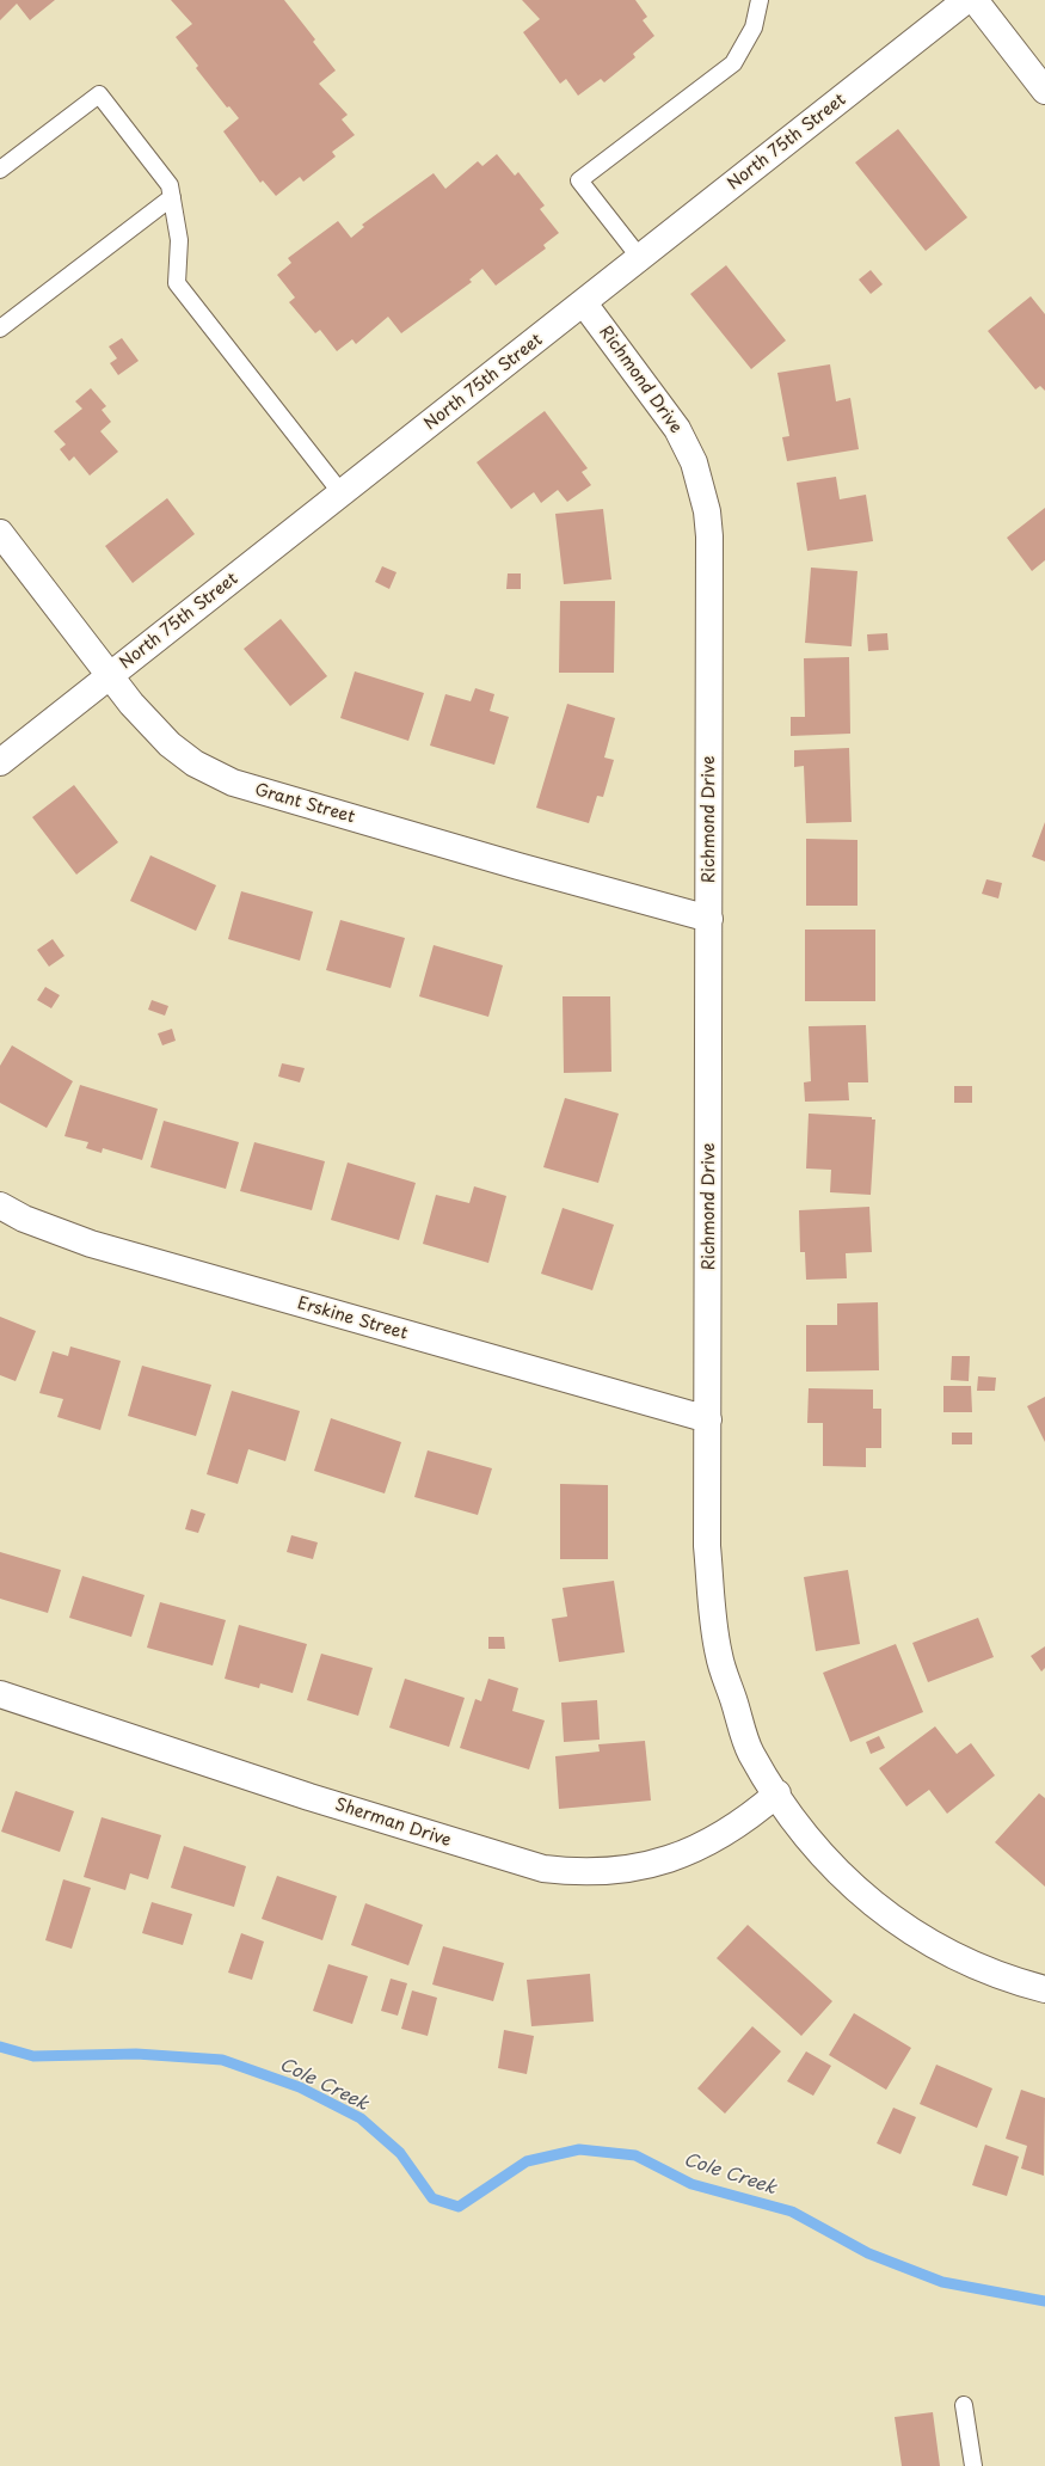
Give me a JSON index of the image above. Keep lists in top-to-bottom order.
{
  "streets": {
    "street": [
      "North 75th Street",
      "Richmond Drive",
      "Grant Street",
      "Erskine Street",
      "Sherman Drive"
    ]
  },
  "crossings": [
    ["North 75th Street", "Richmond Drive"],
    ["North 75th Street", "Grant Street"],
    ["Richmond Drive", "Grant Street"],
    ["Richmond Drive", "Erskine Street"],
    ["Richmond Drive", "Sherman Drive"]
  ],
  "water": ["Cole Creek"]
}
